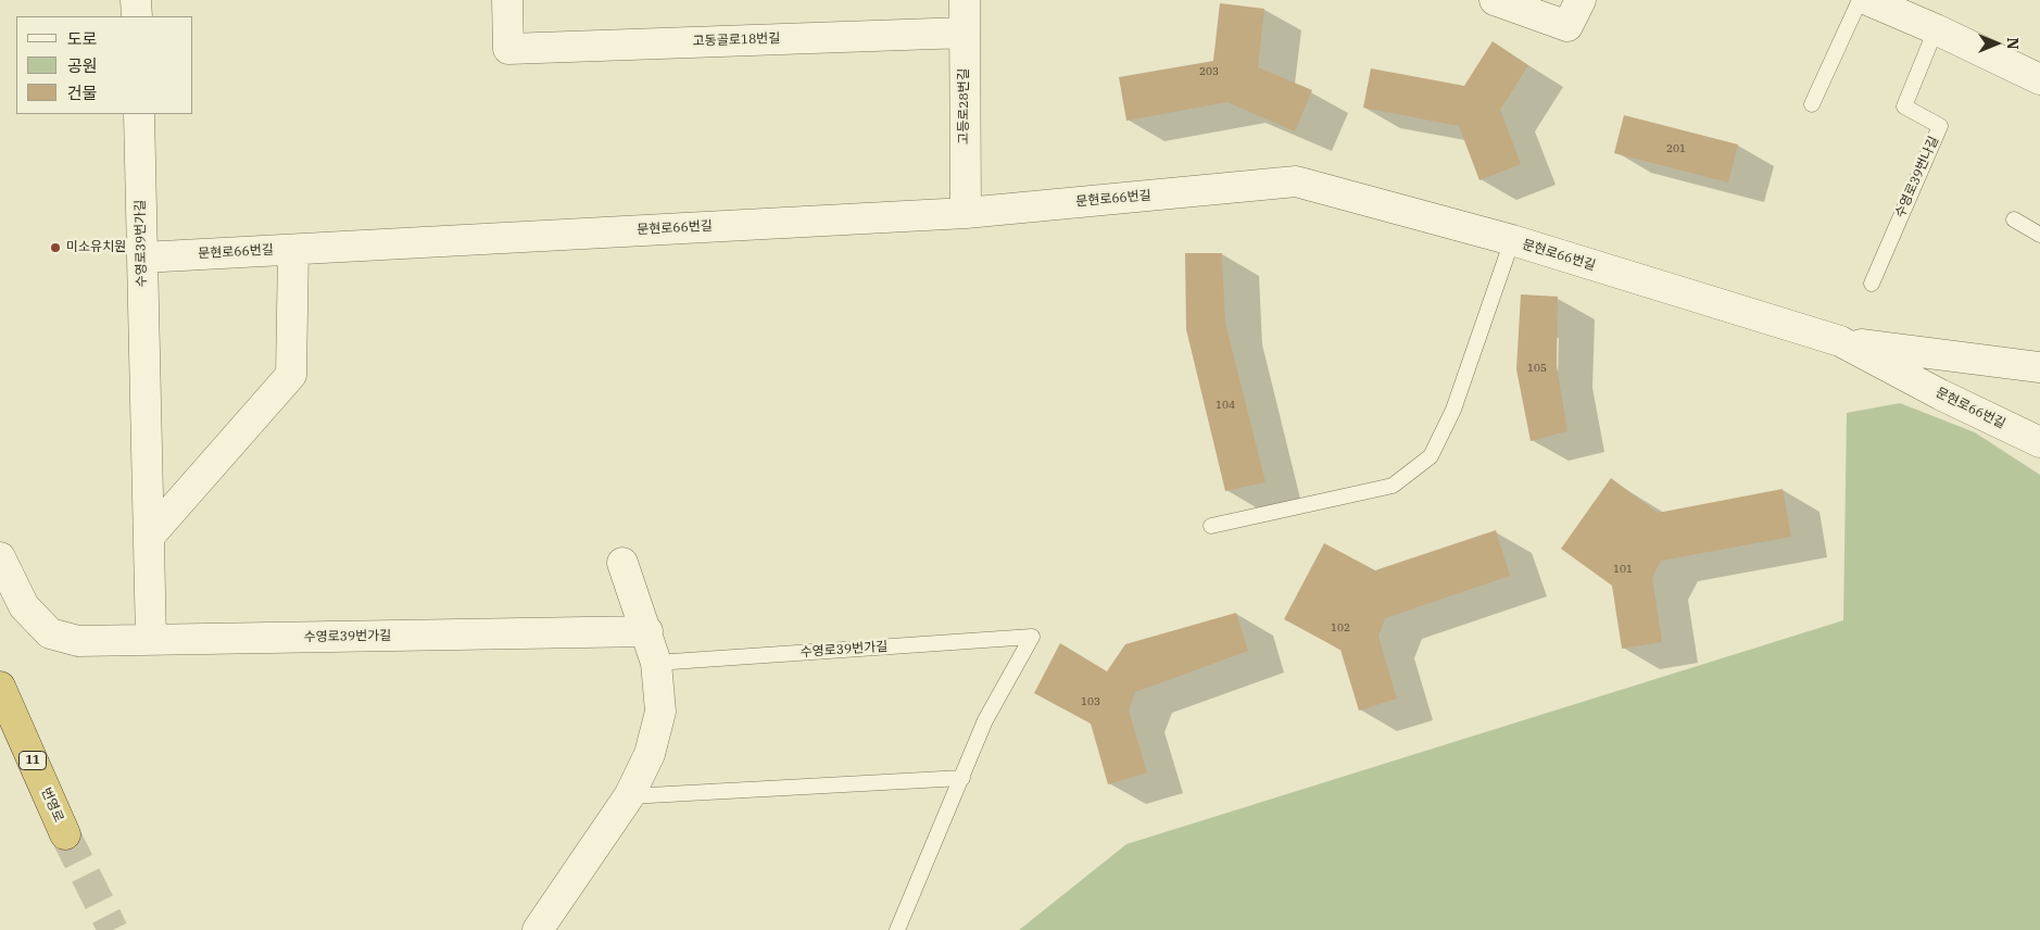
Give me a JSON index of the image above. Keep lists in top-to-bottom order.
{
  "streets": {
    "highway": ["11", "번영로"],
    "street": [
      "고동골로18번길",
      "고등로28번길",
      "문현로66번길",
      "수영로39번가길"
    ],
    "lane": ["수영로39번나길"]
  },
  "crossings": [
    ["고동골로18번길", "고등로28번길"],
    ["고등로28번길", "문현로66번길"],
    ["문현로66번길", "수영로39번가길"]
  ],
  "places": ["미소유치원"],
  "house_numbers": [
    "203",
    "201",
    "105",
    "104",
    "101",
    "102",
    "103"
  ],
  "legend": ["도로", "공원", "건물"],
  "north": "right"
}
